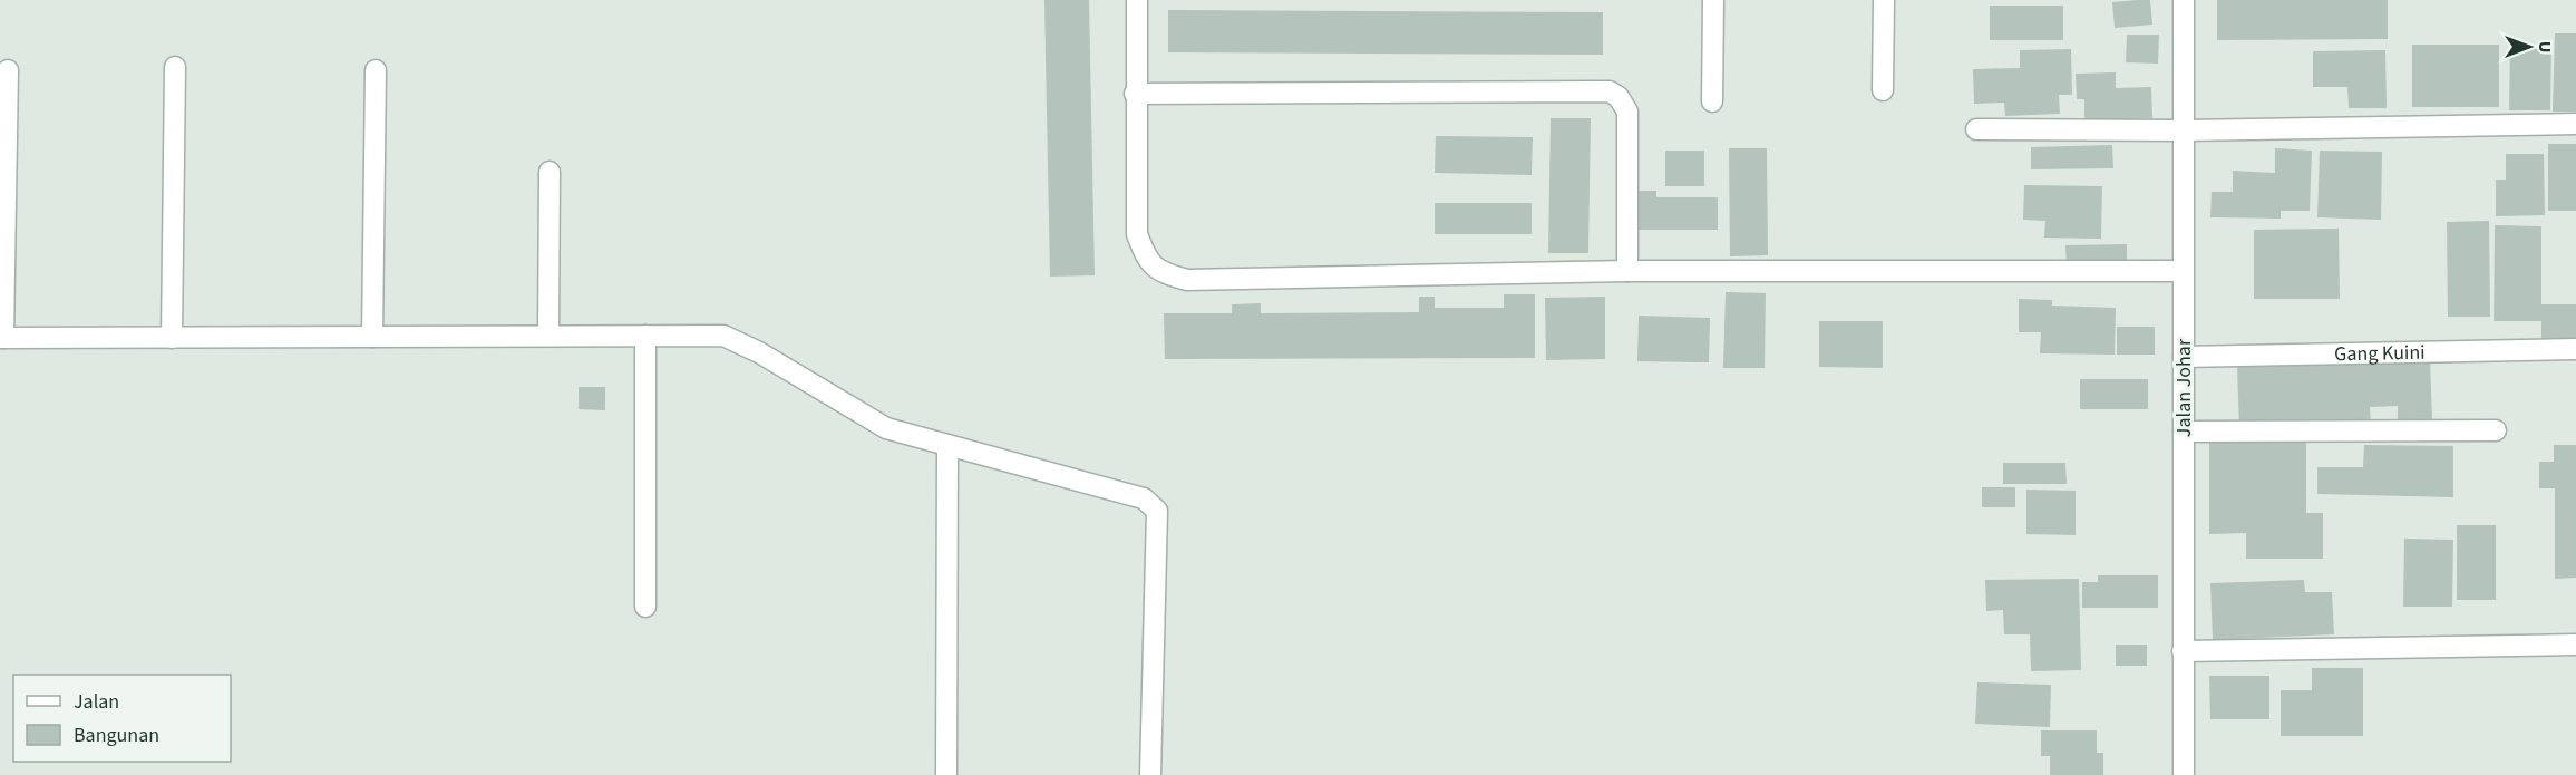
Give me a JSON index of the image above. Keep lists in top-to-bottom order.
{
  "streets": {
    "street": ["Gang Kuini", "Jalan Johar"]
  },
  "crossings": [
    ["Gang Kuini", "Jalan Johar"]
  ],
  "legend": ["Jalan", "Bangunan"],
  "north": "right"
}
